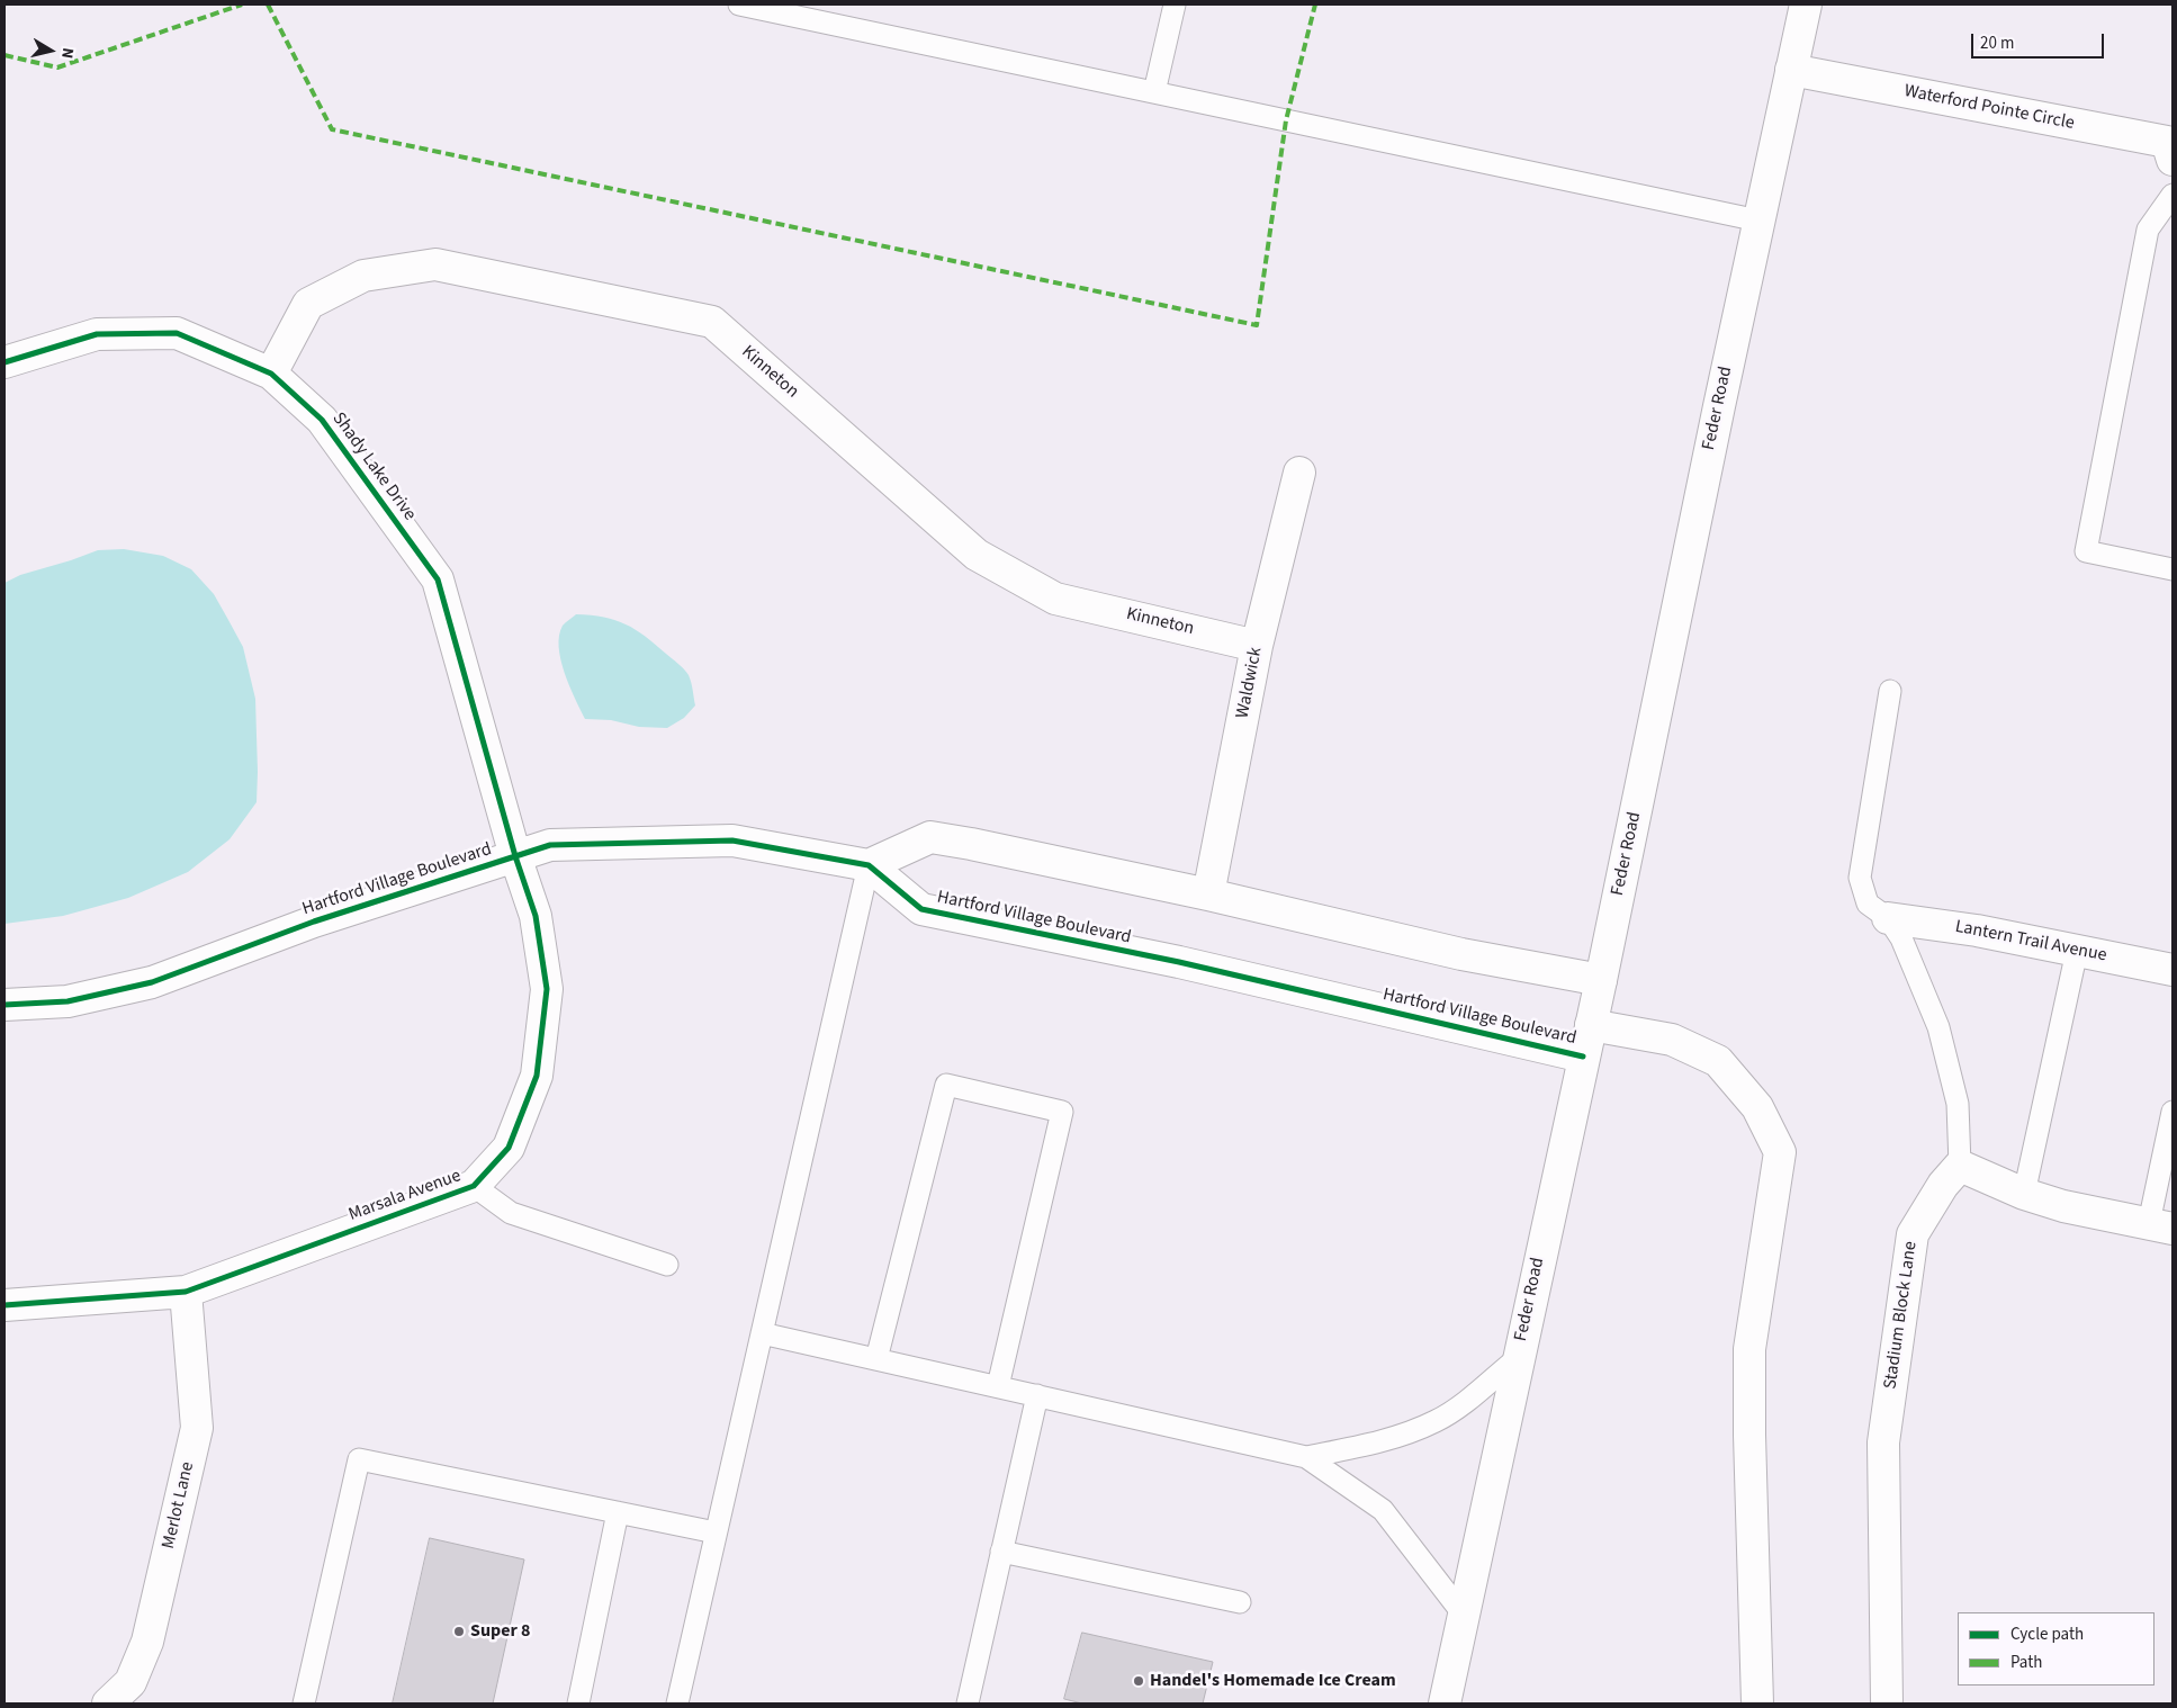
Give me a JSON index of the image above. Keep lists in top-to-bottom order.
{
  "streets": {
    "street": [
      "Waterford Pointe Circle",
      "Kinneton",
      "Feder Road",
      "Shady Lake Drive",
      "Waldwick",
      "Hartford Village Boulevard",
      "Lantern Trail Avenue",
      "Marsala Avenue",
      "Stadium Block Lane",
      "Merlot Lane"
    ]
  },
  "crossings": [
    ["Waterford Pointe Circle", "Feder Road"],
    ["Kinneton", "Shady Lake Drive"],
    ["Kinneton", "Waldwick"],
    ["Feder Road", "Hartford Village Boulevard"],
    ["Shady Lake Drive", "Hartford Village Boulevard"],
    ["Shady Lake Drive", "Marsala Avenue"],
    ["Hartford Village Boulevard", "Marsala Avenue"],
    ["Marsala Avenue", "Merlot Lane"]
  ],
  "places": ["Super 8", "Handel's Homemade Ice Cream"],
  "legend": ["Cycle path", "Path"],
  "scale_bar": "20 m",
  "north": "right"
}
